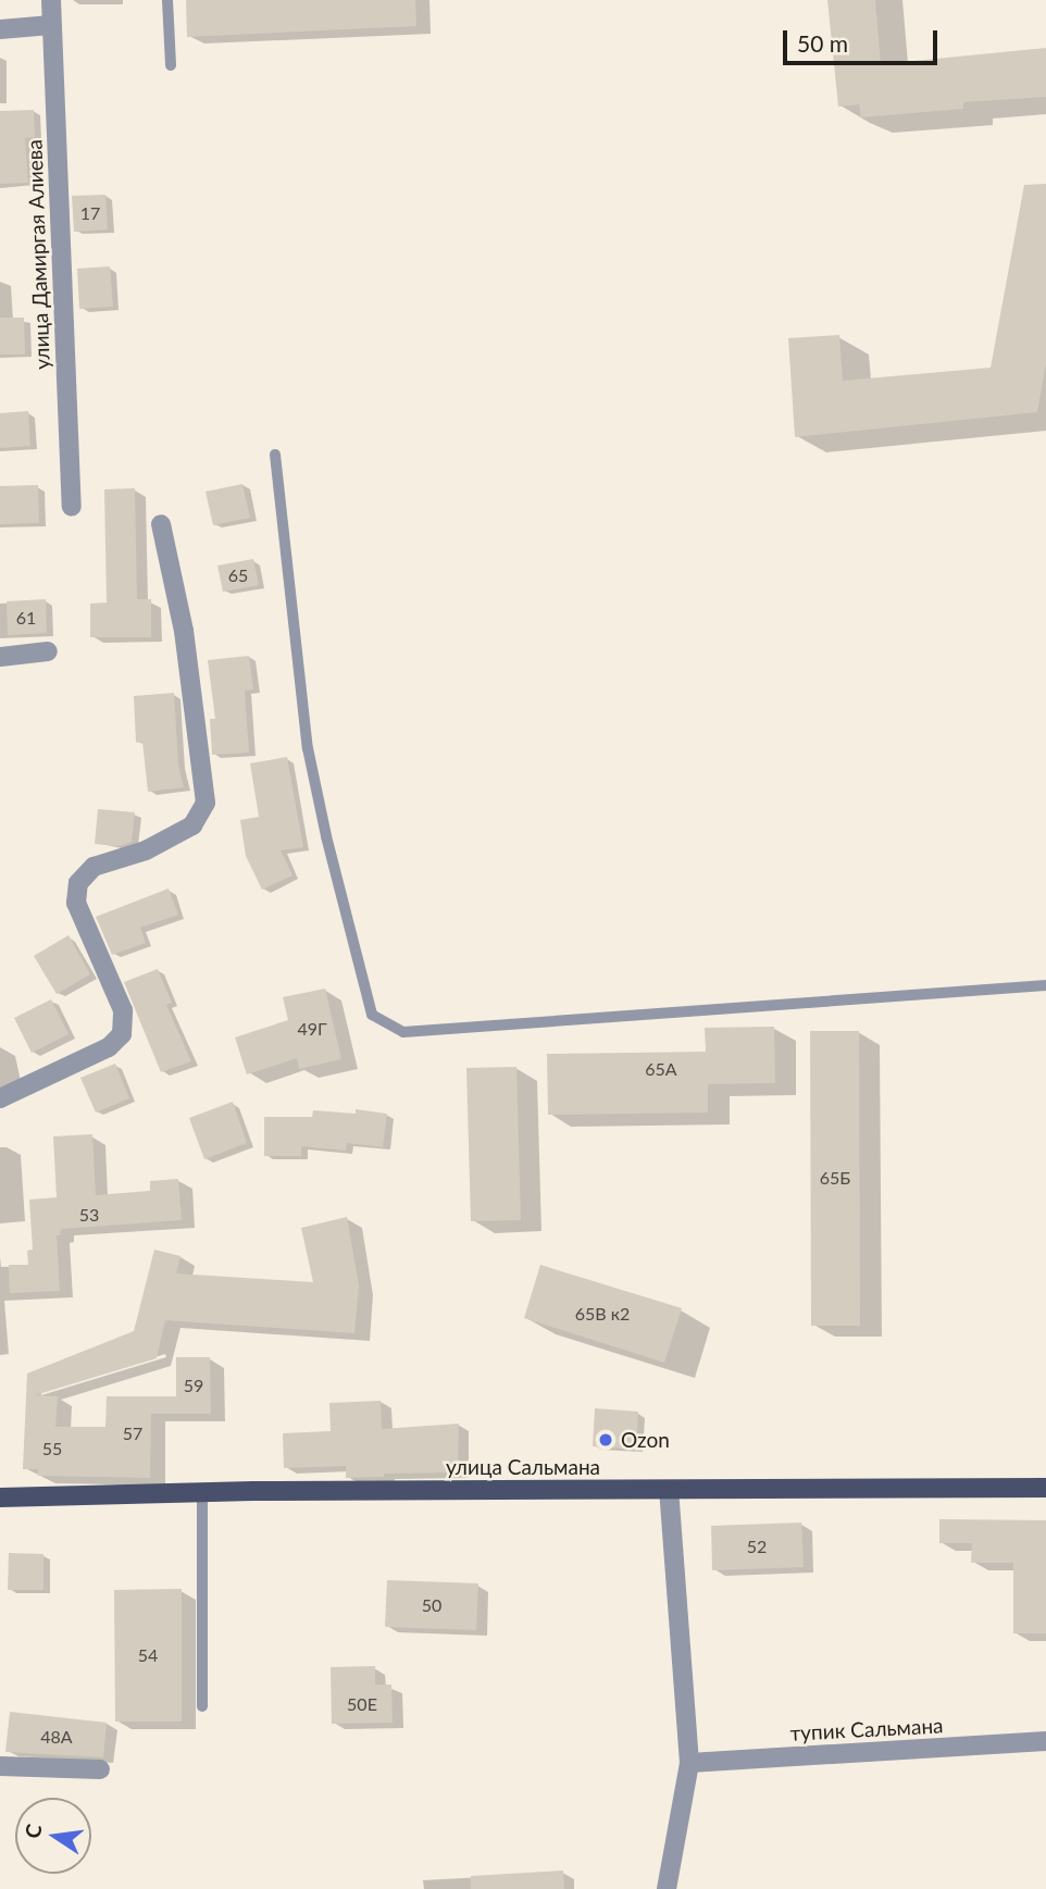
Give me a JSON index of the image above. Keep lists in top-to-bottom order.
{
  "streets": {
    "main road": ["улица Сальмана"],
    "street": ["улица Дамиргая Алиева", "тупик Сальмана"]
  },
  "places": ["Ozon"],
  "house_numbers": [
    "17",
    "65",
    "61",
    "49Г",
    "65А",
    "65Б",
    "53",
    "65В к2",
    "59",
    "57",
    "55",
    "52",
    "50",
    "54",
    "50Е",
    "48А"
  ],
  "scale_bar": "50 m",
  "north": "left"
}
